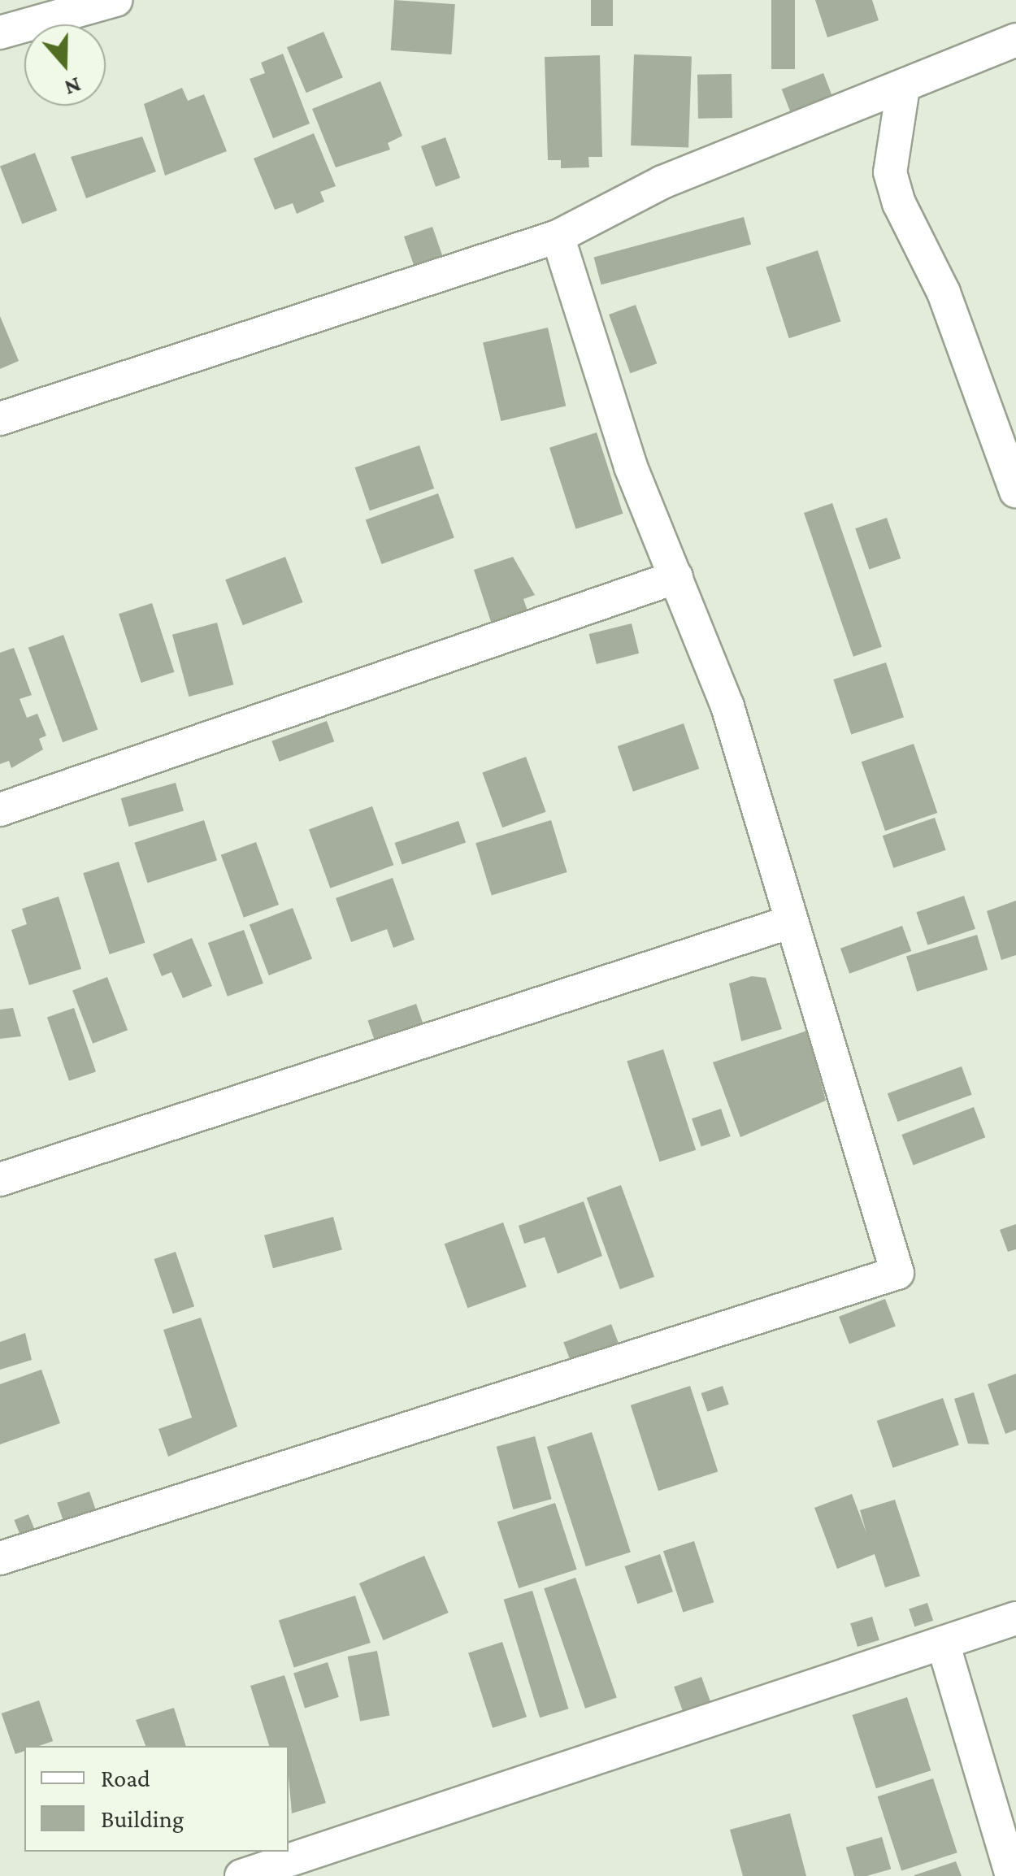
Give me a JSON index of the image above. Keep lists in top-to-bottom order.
{
  "legend": ["Road", "Building"],
  "north": "bottom"
}
